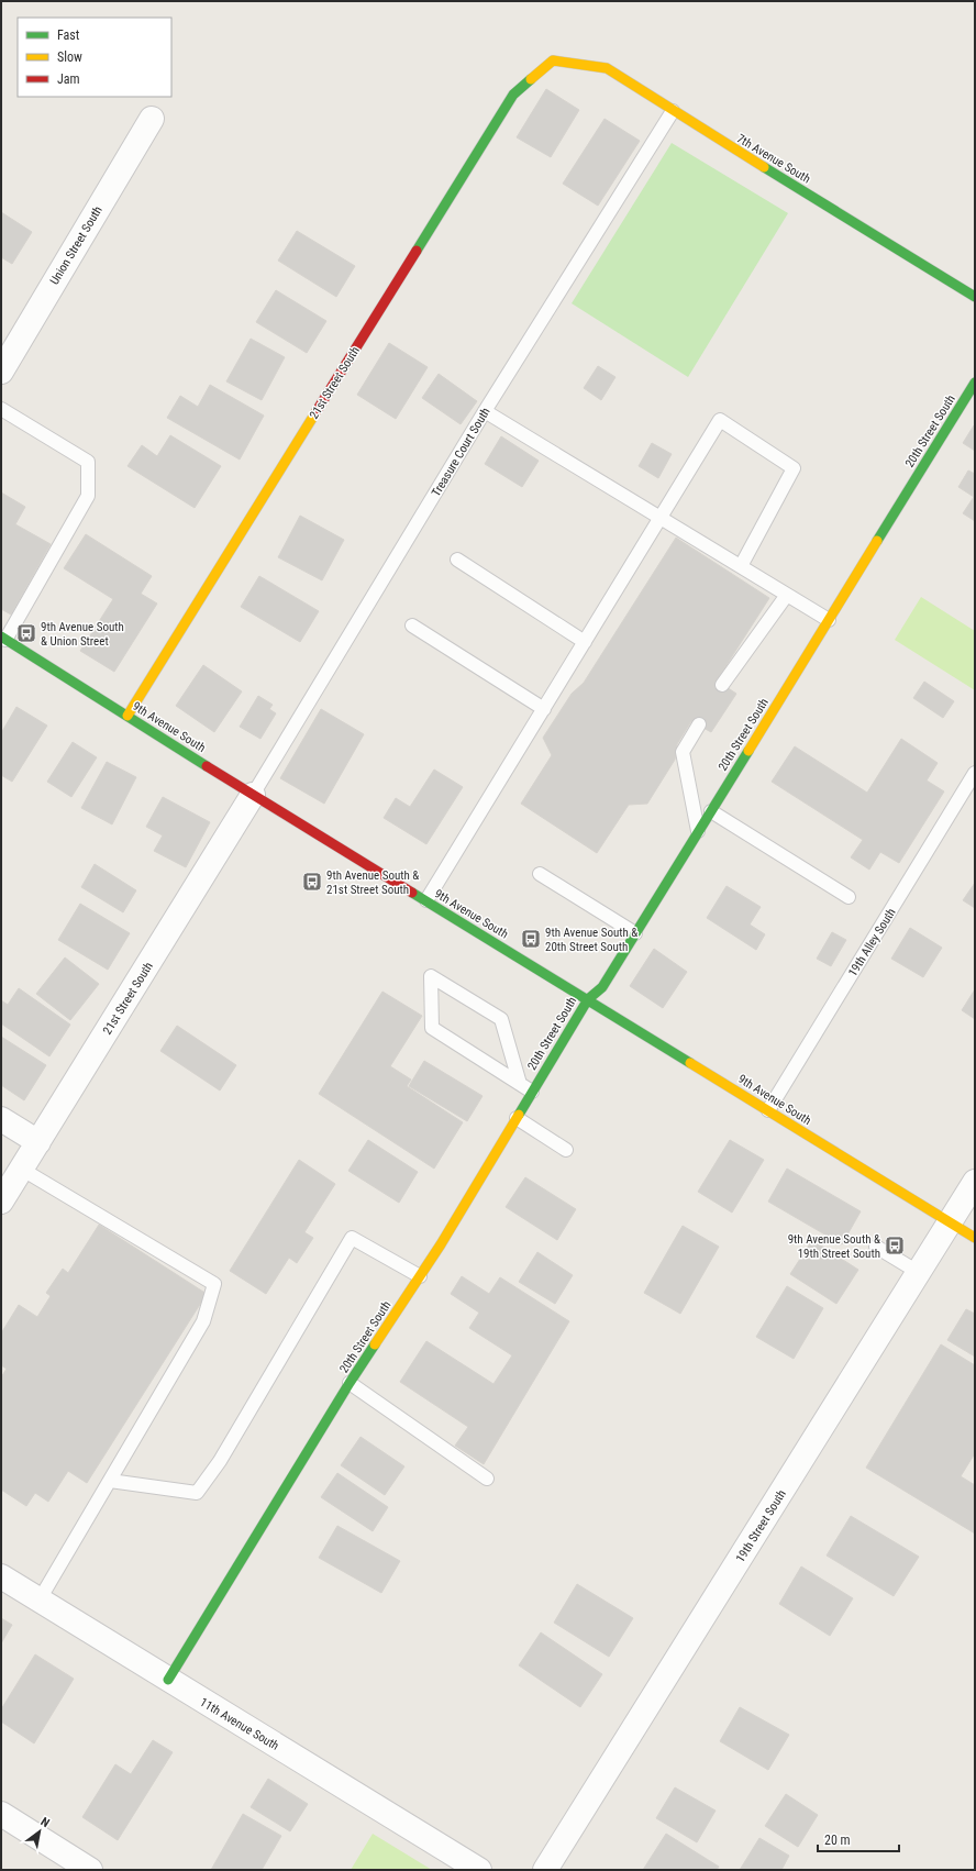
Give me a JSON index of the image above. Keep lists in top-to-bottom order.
{
  "streets": {
    "street": [
      "7th Avenue South",
      "Union Street South",
      "21st Street South",
      "20th Street South",
      "9th Avenue South",
      "19th Street South",
      "11th Avenue South"
    ],
    "lane": ["Treasure Court South", "19th Alley South"]
  },
  "crossings": [
    ["7th Avenue South", "21st Street South"],
    ["7th Avenue South", "Treasure Court South"],
    ["21st Street South", "Treasure Court South"],
    ["21st Street South", "9th Avenue South"],
    ["20th Street South", "9th Avenue South"],
    ["20th Street South", "11th Avenue South"],
    ["Treasure Court South", "9th Avenue South"],
    ["9th Avenue South", "19th Alley South"],
    ["9th Avenue South", "19th Street South"]
  ],
  "places": {
    "bus stop": [
      "9th Avenue South & Union Street",
      "9th Avenue South & 21st Street South",
      "9th Avenue South & 20th Street South",
      "9th Avenue South & 19th Street South"
    ]
  },
  "legend": ["Fast", "Slow", "Jam"],
  "scale_bar": "20 m",
  "north": "top right"
}
